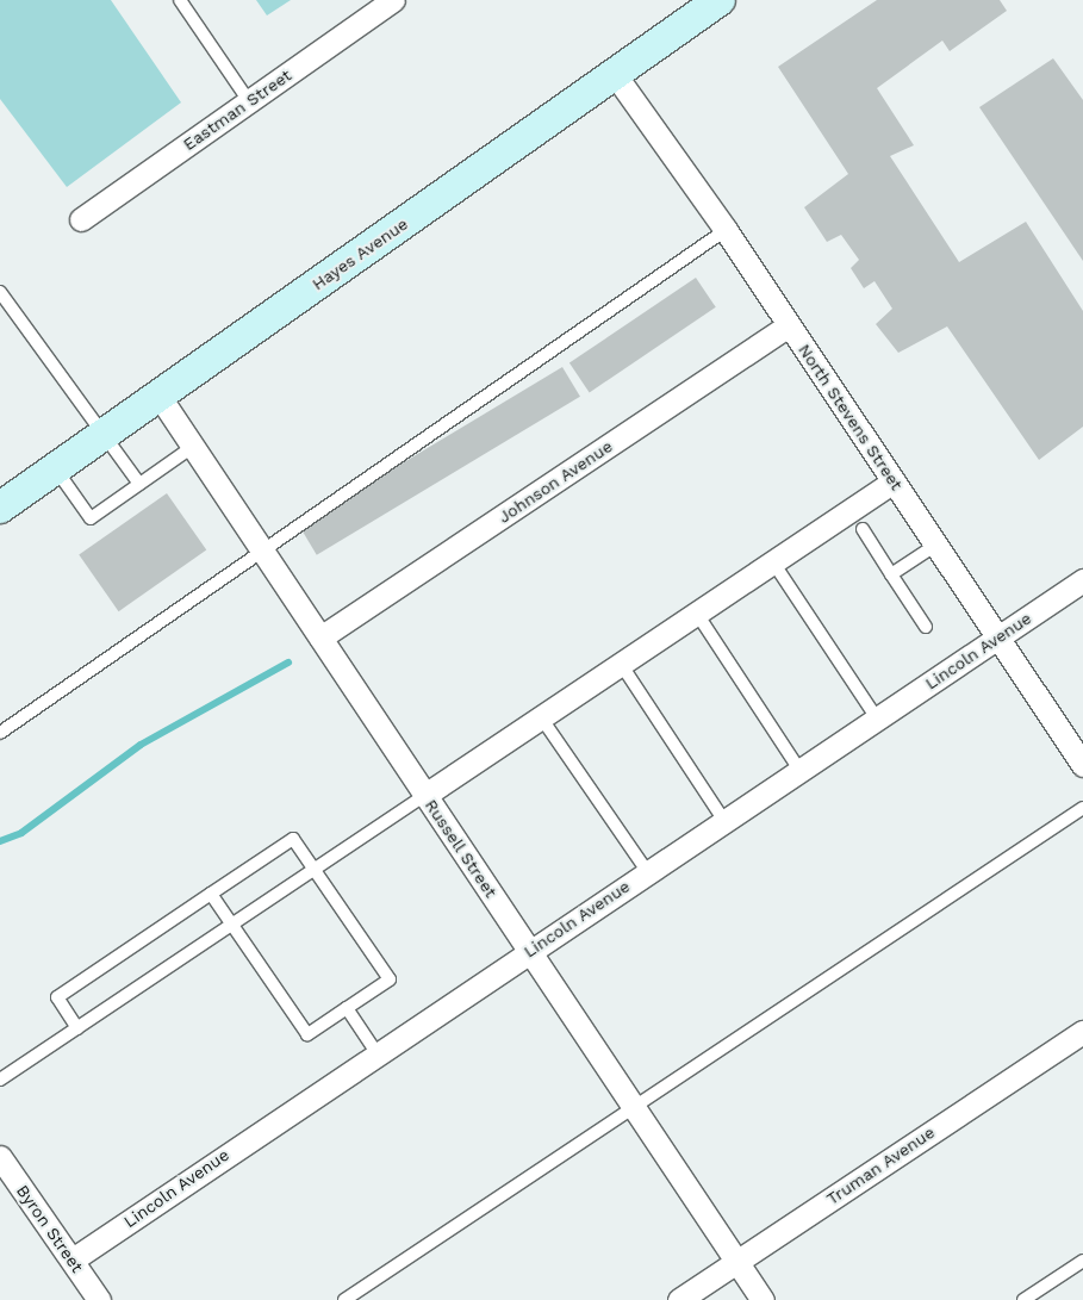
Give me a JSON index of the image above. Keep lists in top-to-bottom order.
{
  "streets": {
    "street": [
      "Eastman Street",
      "Hayes Avenue",
      "North Stevens Street",
      "Johnson Avenue",
      "Lincoln Avenue",
      "Russell Street",
      "Truman Avenue",
      "Byron Street"
    ]
  },
  "crossings": [
    ["Hayes Avenue", "North Stevens Street"],
    ["Hayes Avenue", "Russell Street"],
    ["North Stevens Street", "Johnson Avenue"],
    ["North Stevens Street", "Lincoln Avenue"],
    ["Johnson Avenue", "Russell Street"],
    ["Lincoln Avenue", "Russell Street"],
    ["Lincoln Avenue", "Byron Street"],
    ["Russell Street", "Truman Avenue"]
  ]
}
